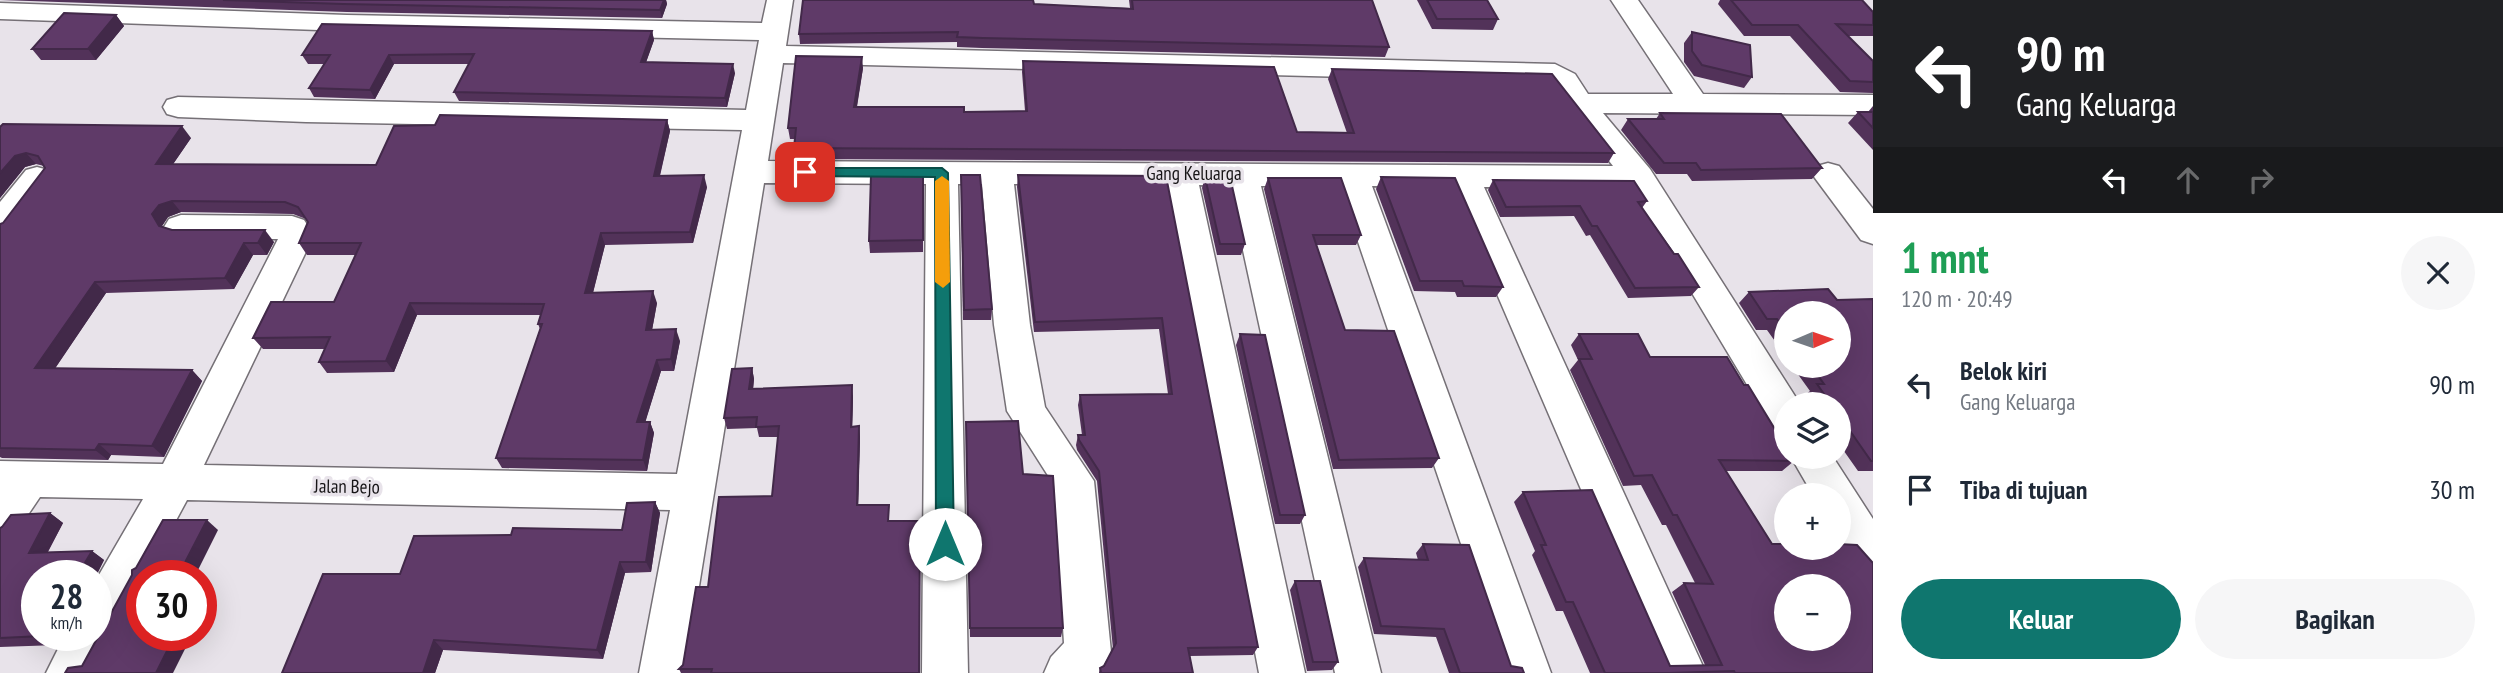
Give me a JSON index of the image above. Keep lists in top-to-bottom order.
{
  "streets": {
    "street": ["Gang Keluarga", "Jalan Bejo"]
  },
  "north": "right",
  "page": {
    "turn": ["90 m", "Gang Keluarga"],
    "heading": ["1 mnt", "120 m · 20:49"],
    "map_buttons": ["+", "−"],
    "list": [
      {
        "name": "Belok kiri",
        "note": "Gang Keluarga",
        "value": "90 m"
      },
      {
        "name": "Tiba di tujuan",
        "value": "30 m"
      }
    ],
    "speed": "28 km/h",
    "limit": "30",
    "buttons": ["Keluar", "Bagikan"]
  }
}
